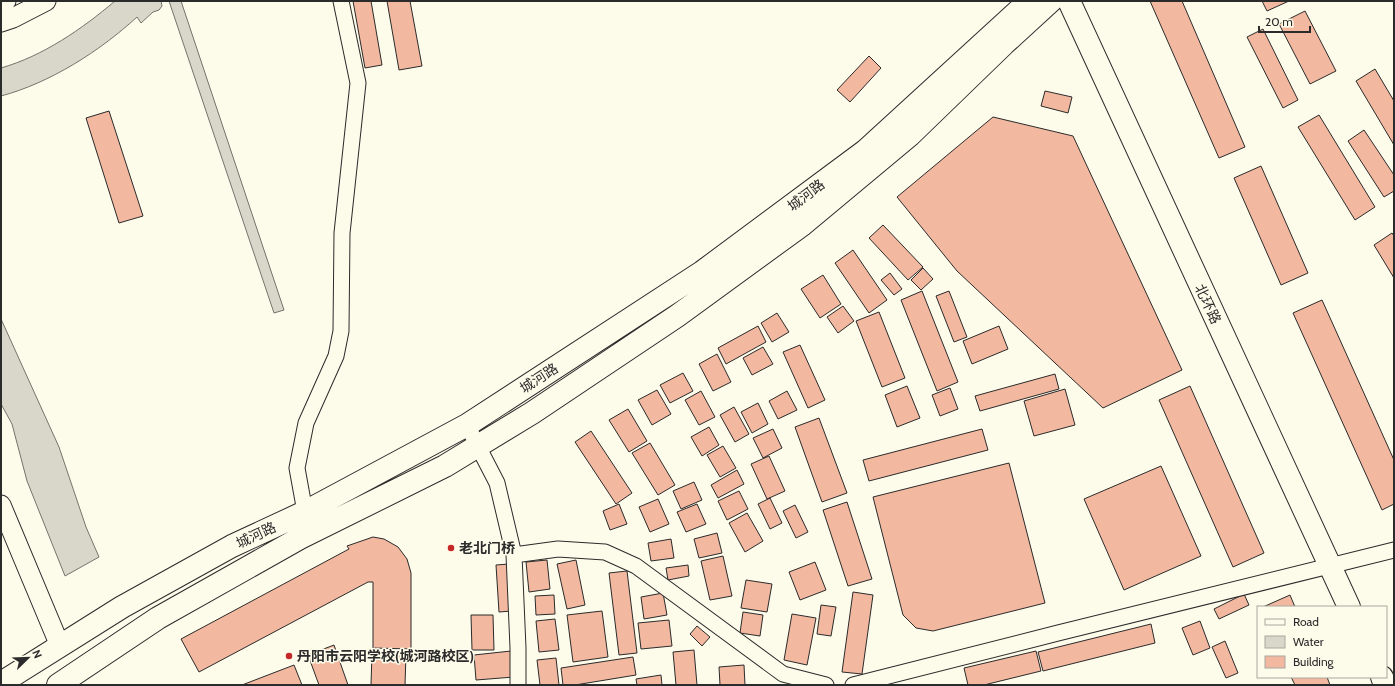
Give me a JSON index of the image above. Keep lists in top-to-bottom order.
{
  "streets": {
    "main road": ["城河路", "北环路"]
  },
  "places": ["老北门桥", "丹阳市云阳学校(城河路校区)"],
  "legend": ["Road", "Water", "Building"],
  "scale_bar": "20 m",
  "north": "top right"
}
